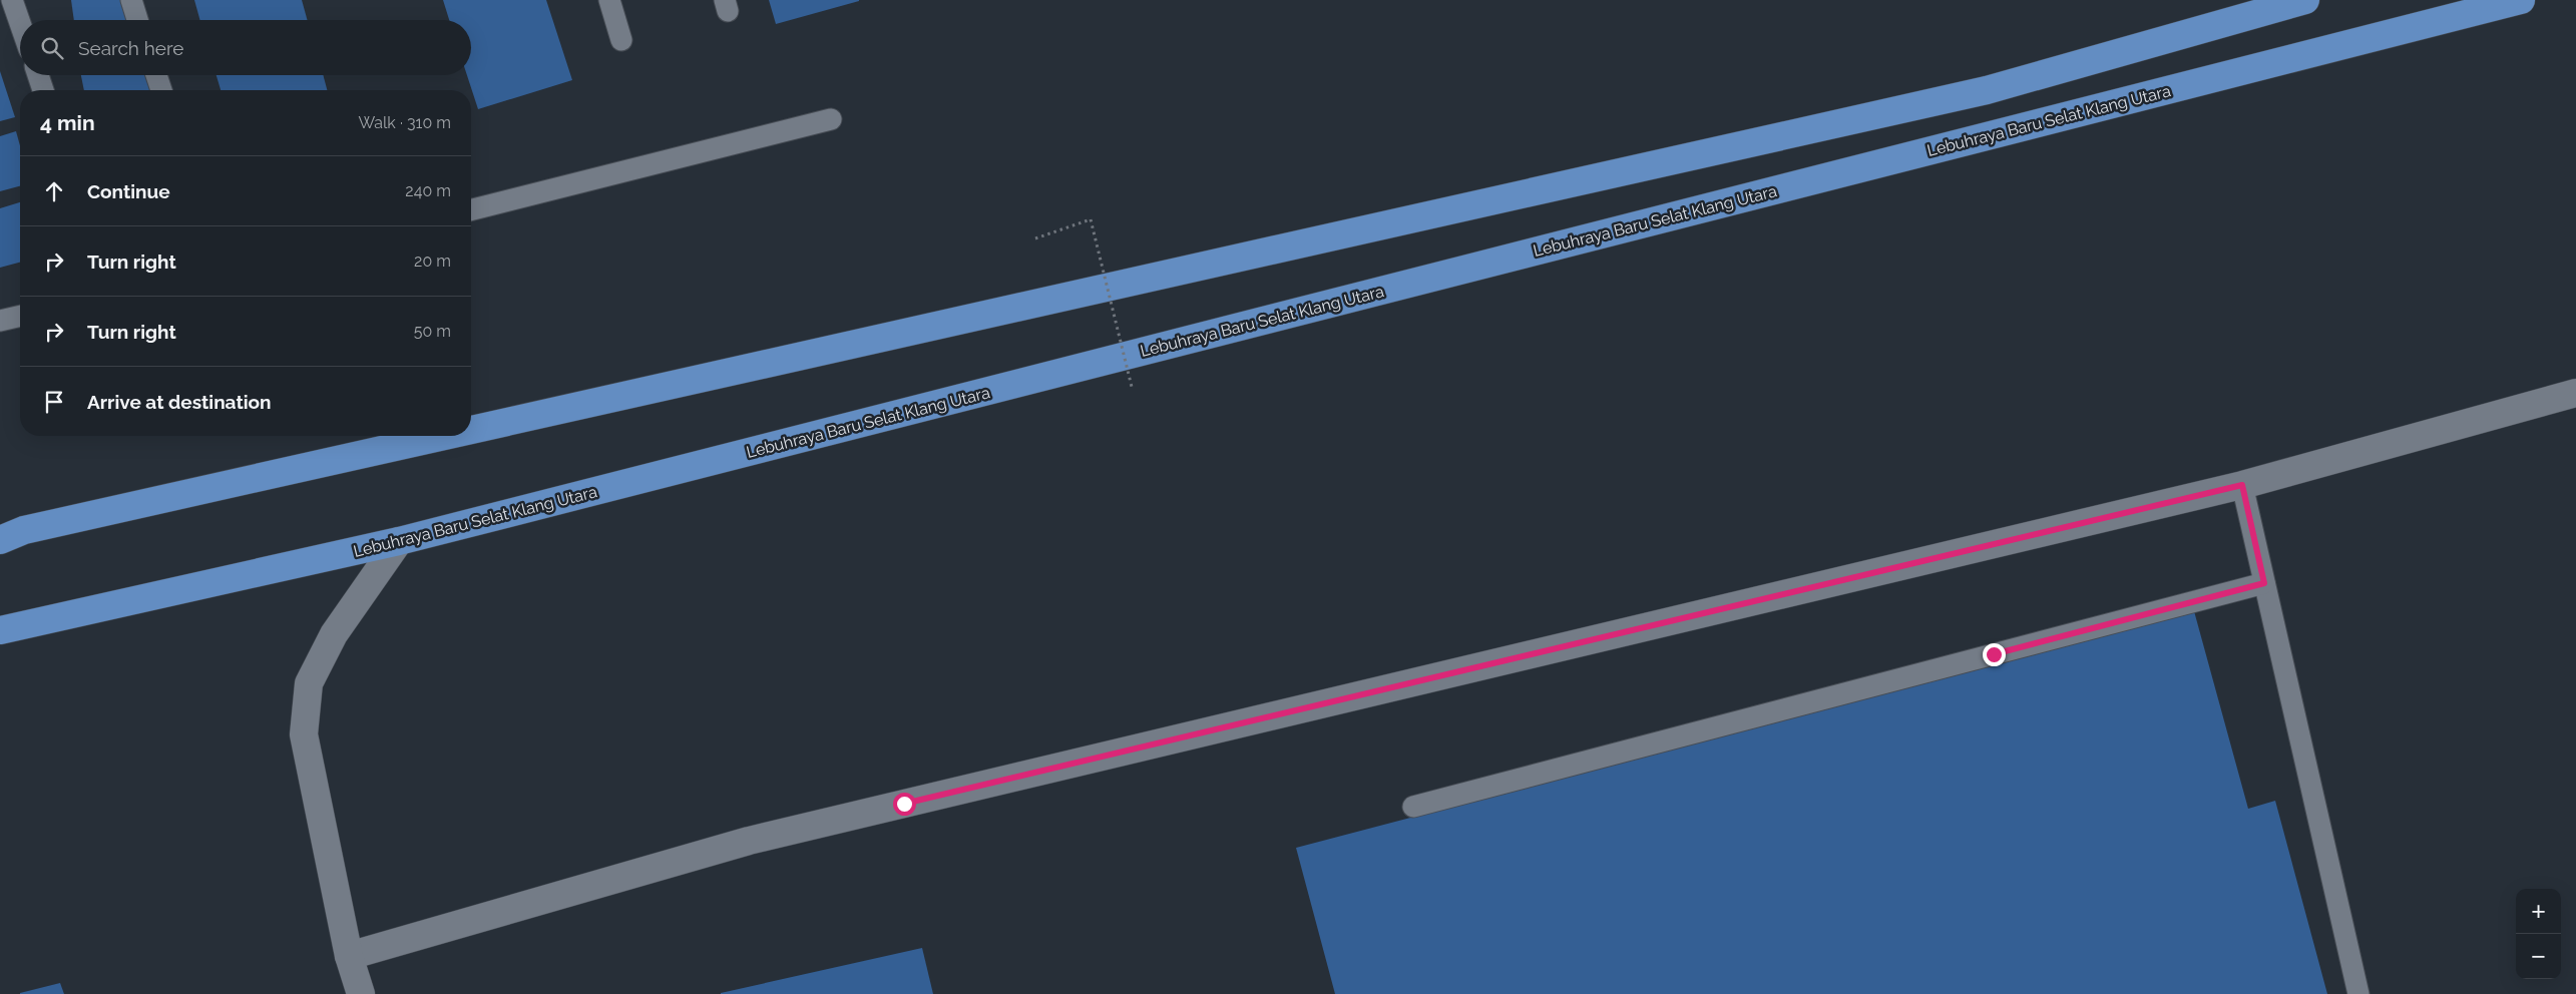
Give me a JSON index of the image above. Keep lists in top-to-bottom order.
{
  "streets": {
    "highway": ["Lebuhraya Baru Selat Klang Utara"]
  },
  "page": {
    "search": "Search here",
    "heading": ["4 min", "Walk · 310 m"],
    "list": [
      ["Continue", "240 m"],
      ["Turn right", "20 m"],
      ["Turn right", "50 m"],
      "Arrive at destination"
    ],
    "map_buttons": ["+", "−"]
  }
}
